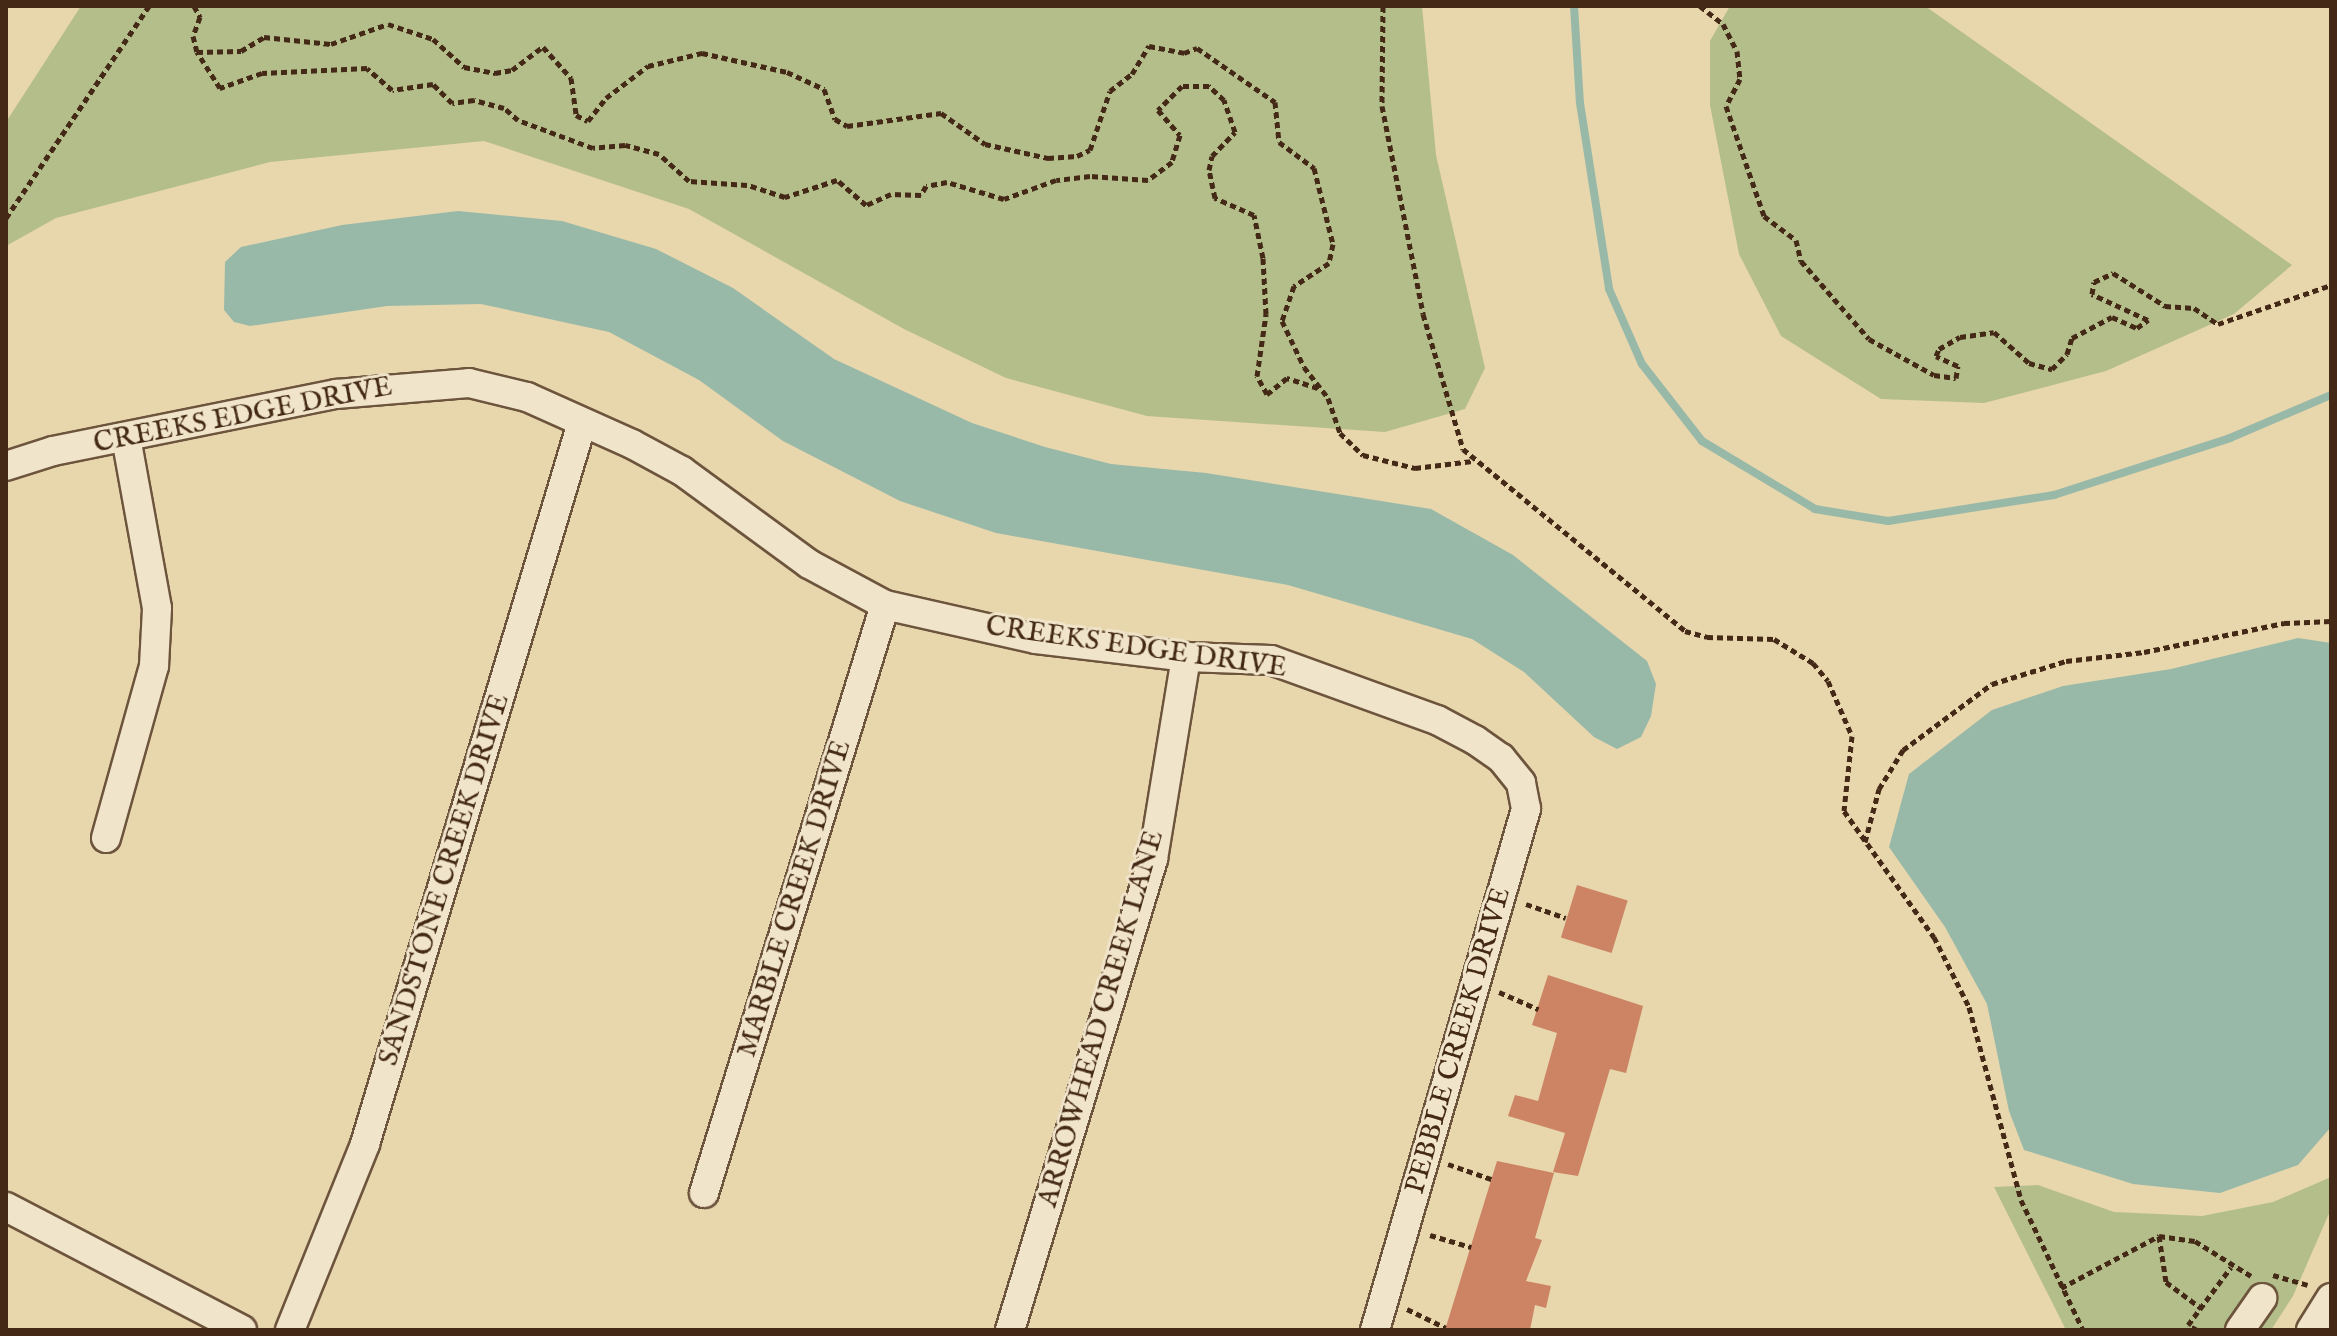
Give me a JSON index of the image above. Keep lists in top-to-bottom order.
{
  "streets": {
    "street": [
      "CREEKS EDGE DRIVE",
      "SANDSTONE CREEK DRIVE",
      "MARBLE CREEK DRIVE",
      "ARROWHEAD CREEK LANE",
      "PEBBLE CREEK DRIVE"
    ]
  },
  "crossings": [
    ["CREEKS EDGE DRIVE", "SANDSTONE CREEK DRIVE"],
    ["CREEKS EDGE DRIVE", "MARBLE CREEK DRIVE"],
    ["CREEKS EDGE DRIVE", "ARROWHEAD CREEK LANE"],
    ["CREEKS EDGE DRIVE", "PEBBLE CREEK DRIVE"]
  ]
}
